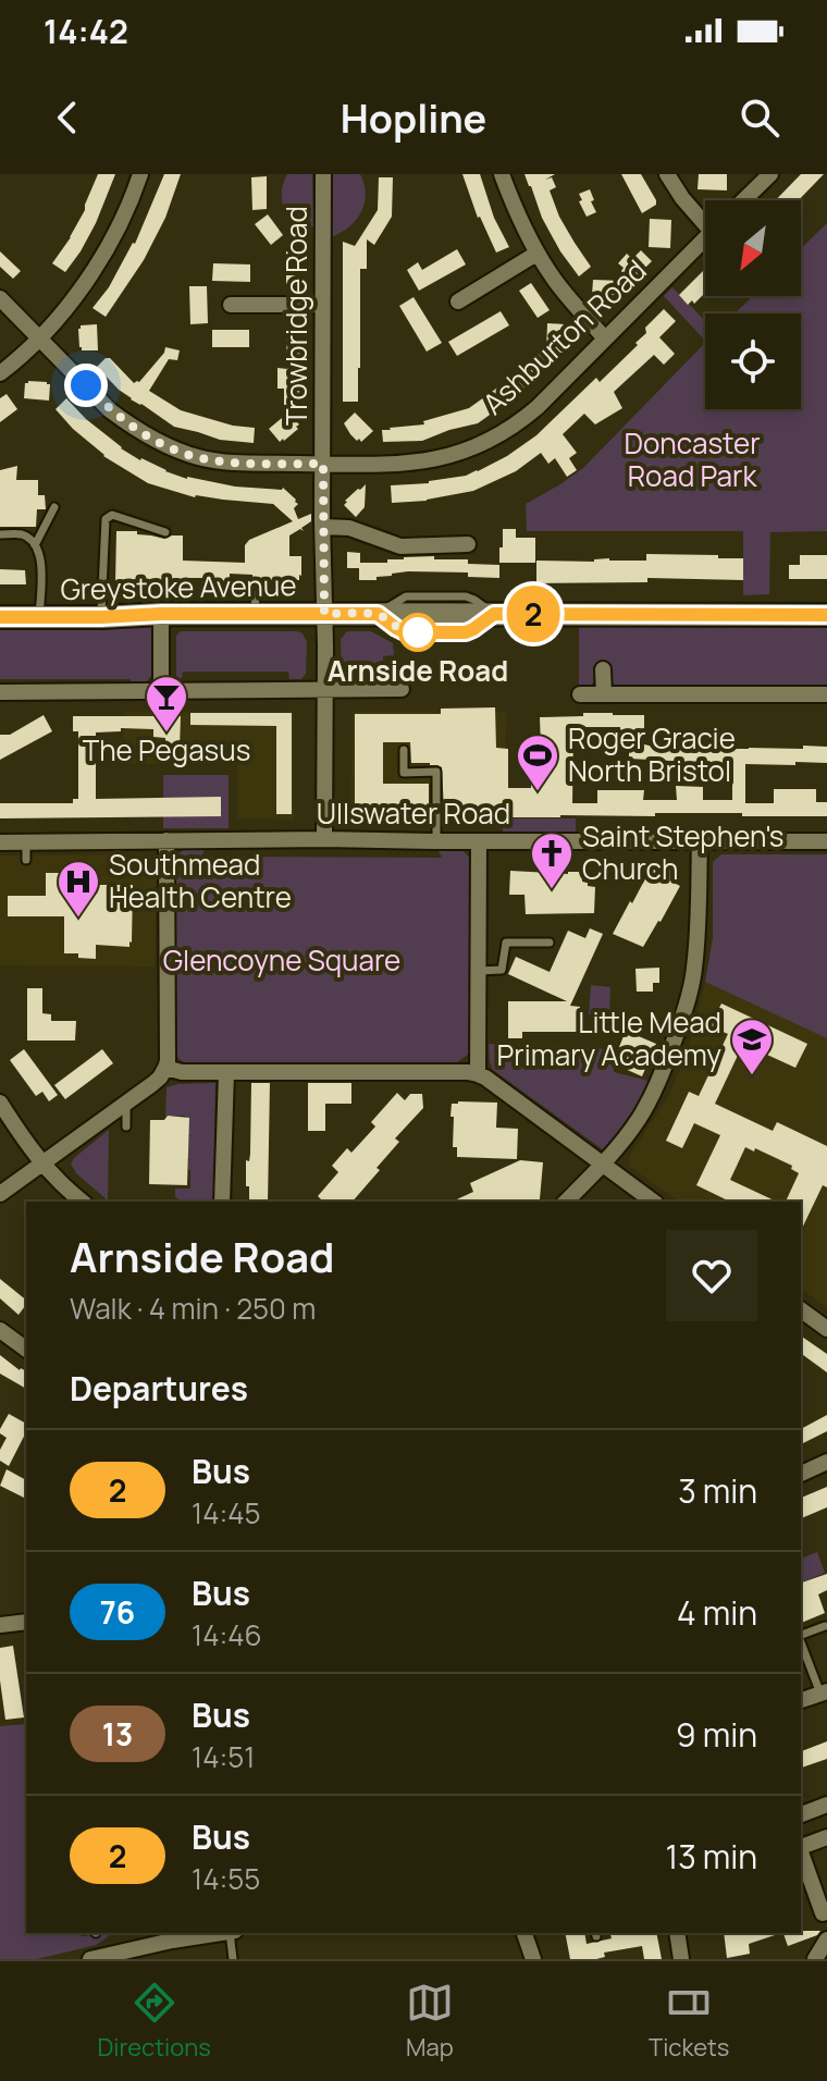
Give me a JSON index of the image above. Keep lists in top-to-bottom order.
{
  "streets": {
    "street": [
      "Trowbridge Road",
      "Ashburton Road",
      "Greystoke Avenue",
      "Ullswater Road"
    ]
  },
  "crossings": [
    ["Trowbridge Road", "Ashburton Road"],
    ["Trowbridge Road", "Greystoke Avenue"]
  ],
  "parks": ["Doncaster Road Park", "Glencoyne Square"],
  "places": {
    "other": ["Arnside Road"],
    "bar": ["The Pegasus"],
    "sports": ["Roger Gracie North Bristol"],
    "church": ["Saint Stephen's Church"],
    "hospital": ["Southmead Health Centre"],
    "school or university": ["Little Mead Primary Academy"]
  },
  "lines": ["bus line 2"],
  "north": "bottom left",
  "page": {
    "status": "14:42",
    "header": "Hopline",
    "on_map": "2",
    "heading": [
      ["Arnside Road", "Walk · 4 min · 250 m"],
      "Departures"
    ],
    "list": [
      {
        "mark": "2",
        "name": "Bus",
        "note": "14:45",
        "value": "3 min"
      },
      {
        "mark": "76",
        "name": "Bus",
        "note": "14:46",
        "value": "4 min"
      },
      {
        "mark": "13",
        "name": "Bus",
        "note": "14:51",
        "value": "9 min"
      },
      {
        "mark": "2",
        "name": "Bus",
        "note": "14:55",
        "value": "13 min"
      }
    ],
    "tabs": ["Directions", "Map", "Tickets"]
  }
}
